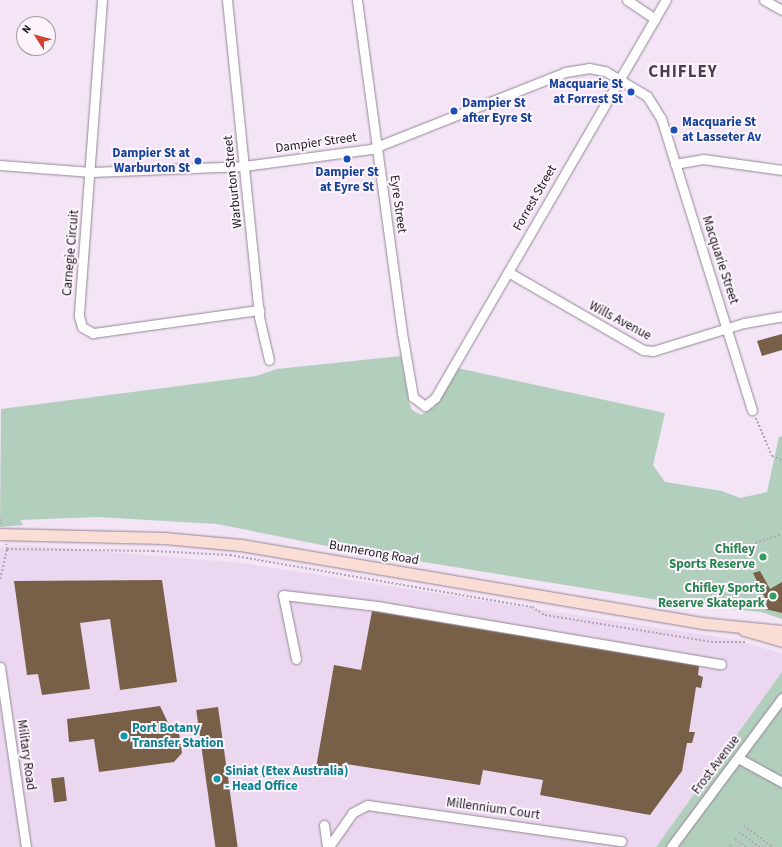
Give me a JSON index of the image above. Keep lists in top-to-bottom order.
{
  "streets": {
    "main road": ["Bunnerong Road"],
    "street": [
      "Dampier Street",
      "Warburton Street",
      "Forrest Street",
      "Eyre Street",
      "Carnegie Circuit",
      "Macquarie Street",
      "Wills Avenue",
      "Military Road",
      "Frost Avenue",
      "Millennium Court"
    ]
  },
  "crossings": [
    ["Dampier Street", "Warburton Street"],
    ["Dampier Street", "Forrest Street"],
    ["Dampier Street", "Eyre Street"],
    ["Dampier Street", "Carnegie Circuit"],
    ["Dampier Street", "Macquarie Street"],
    ["Warburton Street", "Carnegie Circuit"],
    ["Forrest Street", "Eyre Street"],
    ["Forrest Street", "Macquarie Street"],
    ["Forrest Street", "Wills Avenue"],
    ["Macquarie Street", "Wills Avenue"]
  ],
  "districts": ["CHIFLEY"],
  "places": [
    "Macquarie St at Forrest St",
    "Dampier St after Eyre St",
    "Macquarie St at Lasseter Av",
    "Dampier St at Eyre St",
    "Dampier St at Warburton St",
    "Chifley Sports Reserve",
    "Chifley Sports Reserve Skatepark",
    "Port Botany Transfer Station",
    "Siniat (Etex Australia) - Head Office"
  ],
  "north": "top left"
}
